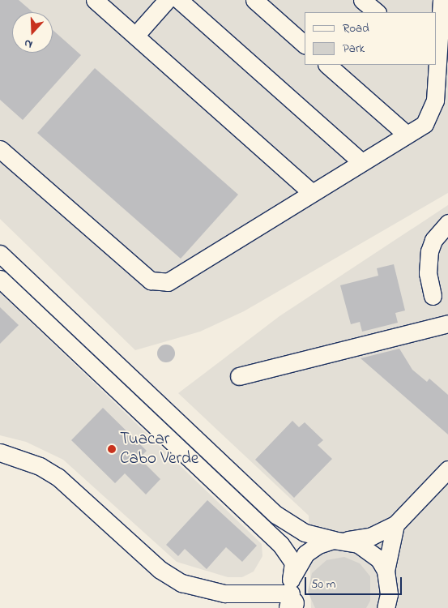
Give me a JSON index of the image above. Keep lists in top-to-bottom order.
{
  "places": ["Tuacar Cabo Verde"],
  "legend": ["Road", "Park"],
  "scale_bar": "50 m",
  "north": "bottom"
}
